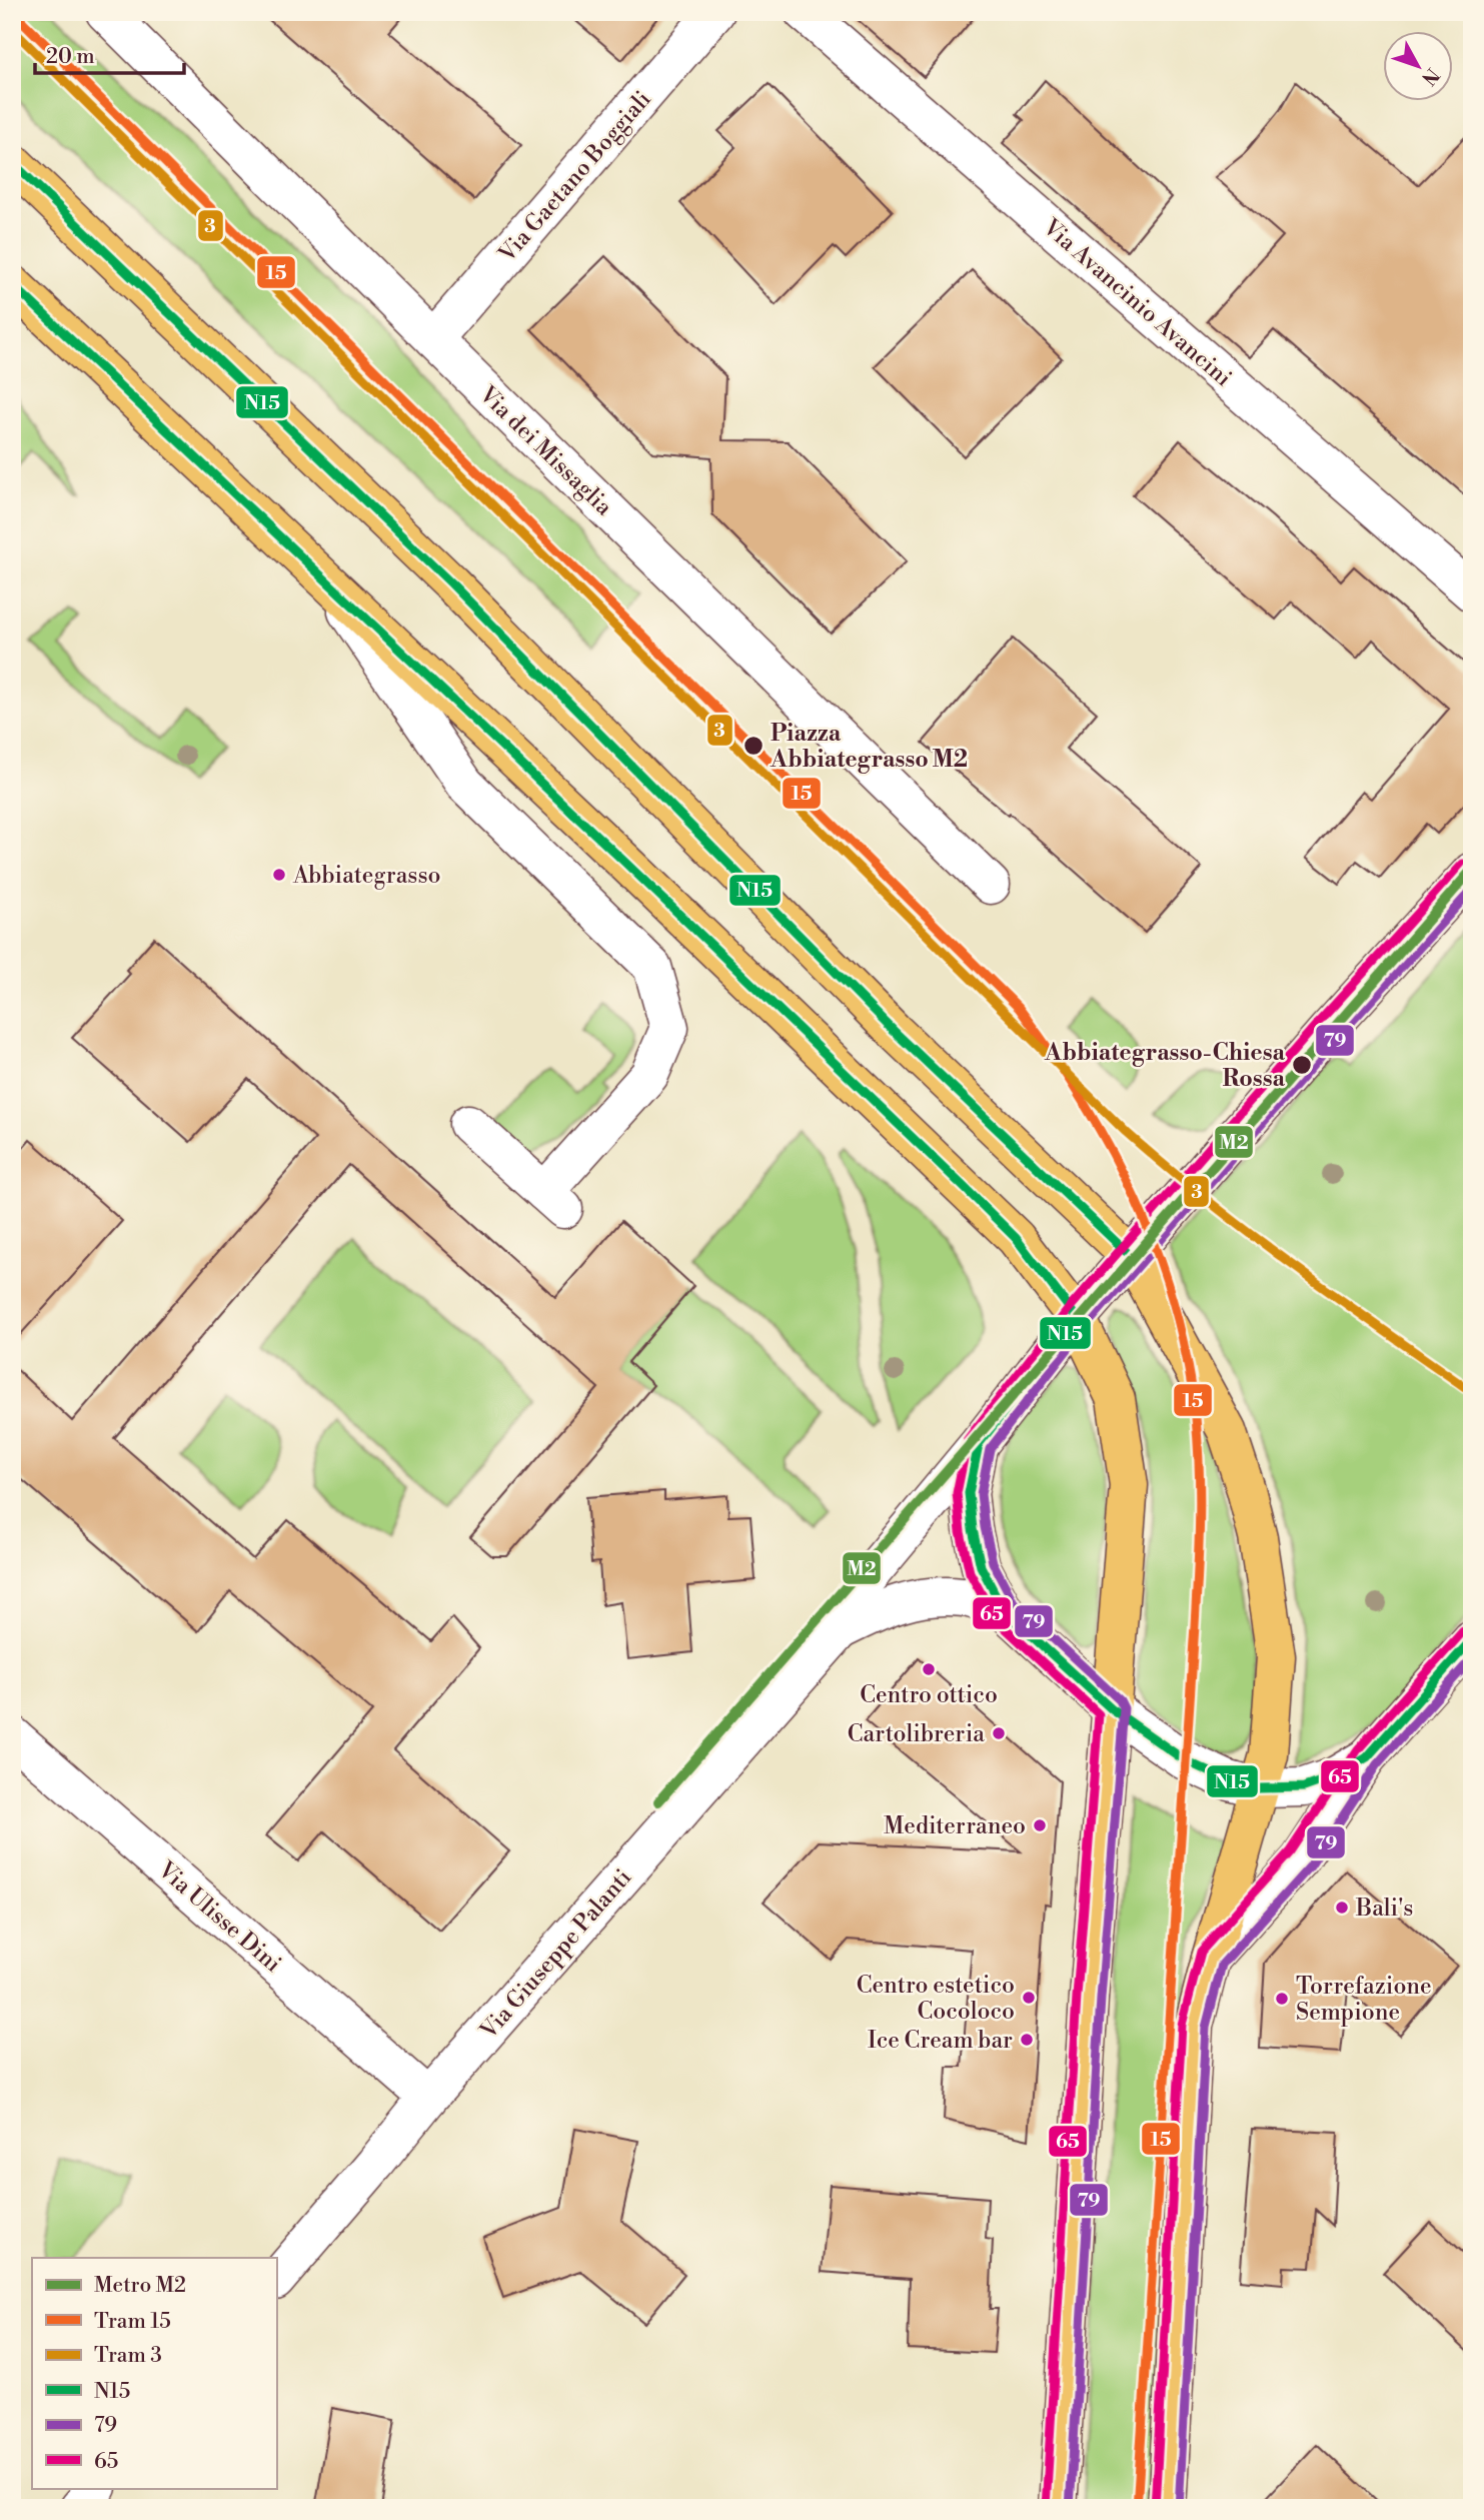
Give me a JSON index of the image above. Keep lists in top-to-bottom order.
{
  "streets": {
    "street": [
      "Via Gaetano Boggiali",
      "Via Avancinio Avancini",
      "Via dei Missaglia",
      "Via Ulisse Dini",
      "Via Giuseppe Palanti"
    ]
  },
  "crossings": [
    ["Via Gaetano Boggiali", "Via dei Missaglia"],
    ["Via Ulisse Dini", "Via Giuseppe Palanti"]
  ],
  "places": [
    "Piazza Abbiategrasso M2",
    "Abbiategrasso",
    "Abbiategrasso-Chiesa Rossa",
    "Centro ottico",
    "Cartolibreria",
    "Mediterraneo",
    "Bali's",
    "Centro estetico Cocoloco",
    "Torrefazione Sempione",
    "Ice Cream bar"
  ],
  "lines": [
    "tram line 15",
    "tram line 3",
    "transit line N15",
    "transit line 65",
    "metro line M2",
    "transit line 79"
  ],
  "legend": [
    "Metro M2",
    "Tram 15",
    "Tram 3",
    "N15",
    "79",
    "65"
  ],
  "scale_bar": "20 m",
  "north": "bottom right"
}
